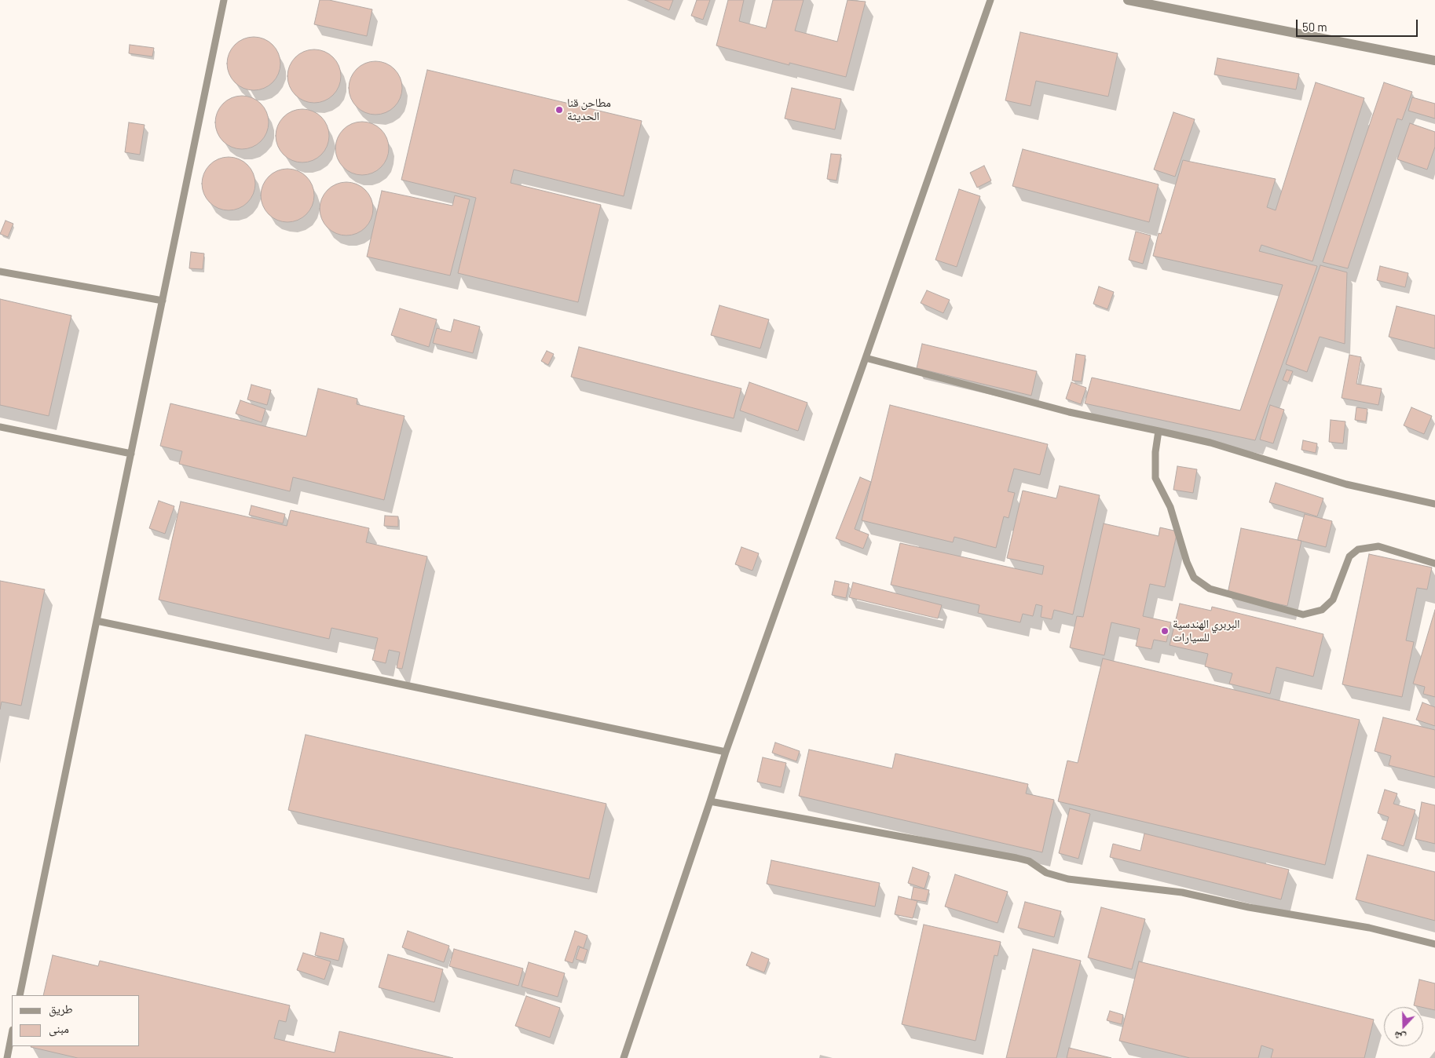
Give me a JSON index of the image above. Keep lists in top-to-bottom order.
{
  "places": ["مطاحن قنا الحديثة", "البربري الهندسية للسيارات"],
  "legend": ["طريق", "مبنى"],
  "scale_bar": "50 m",
  "north": "bottom"
}
